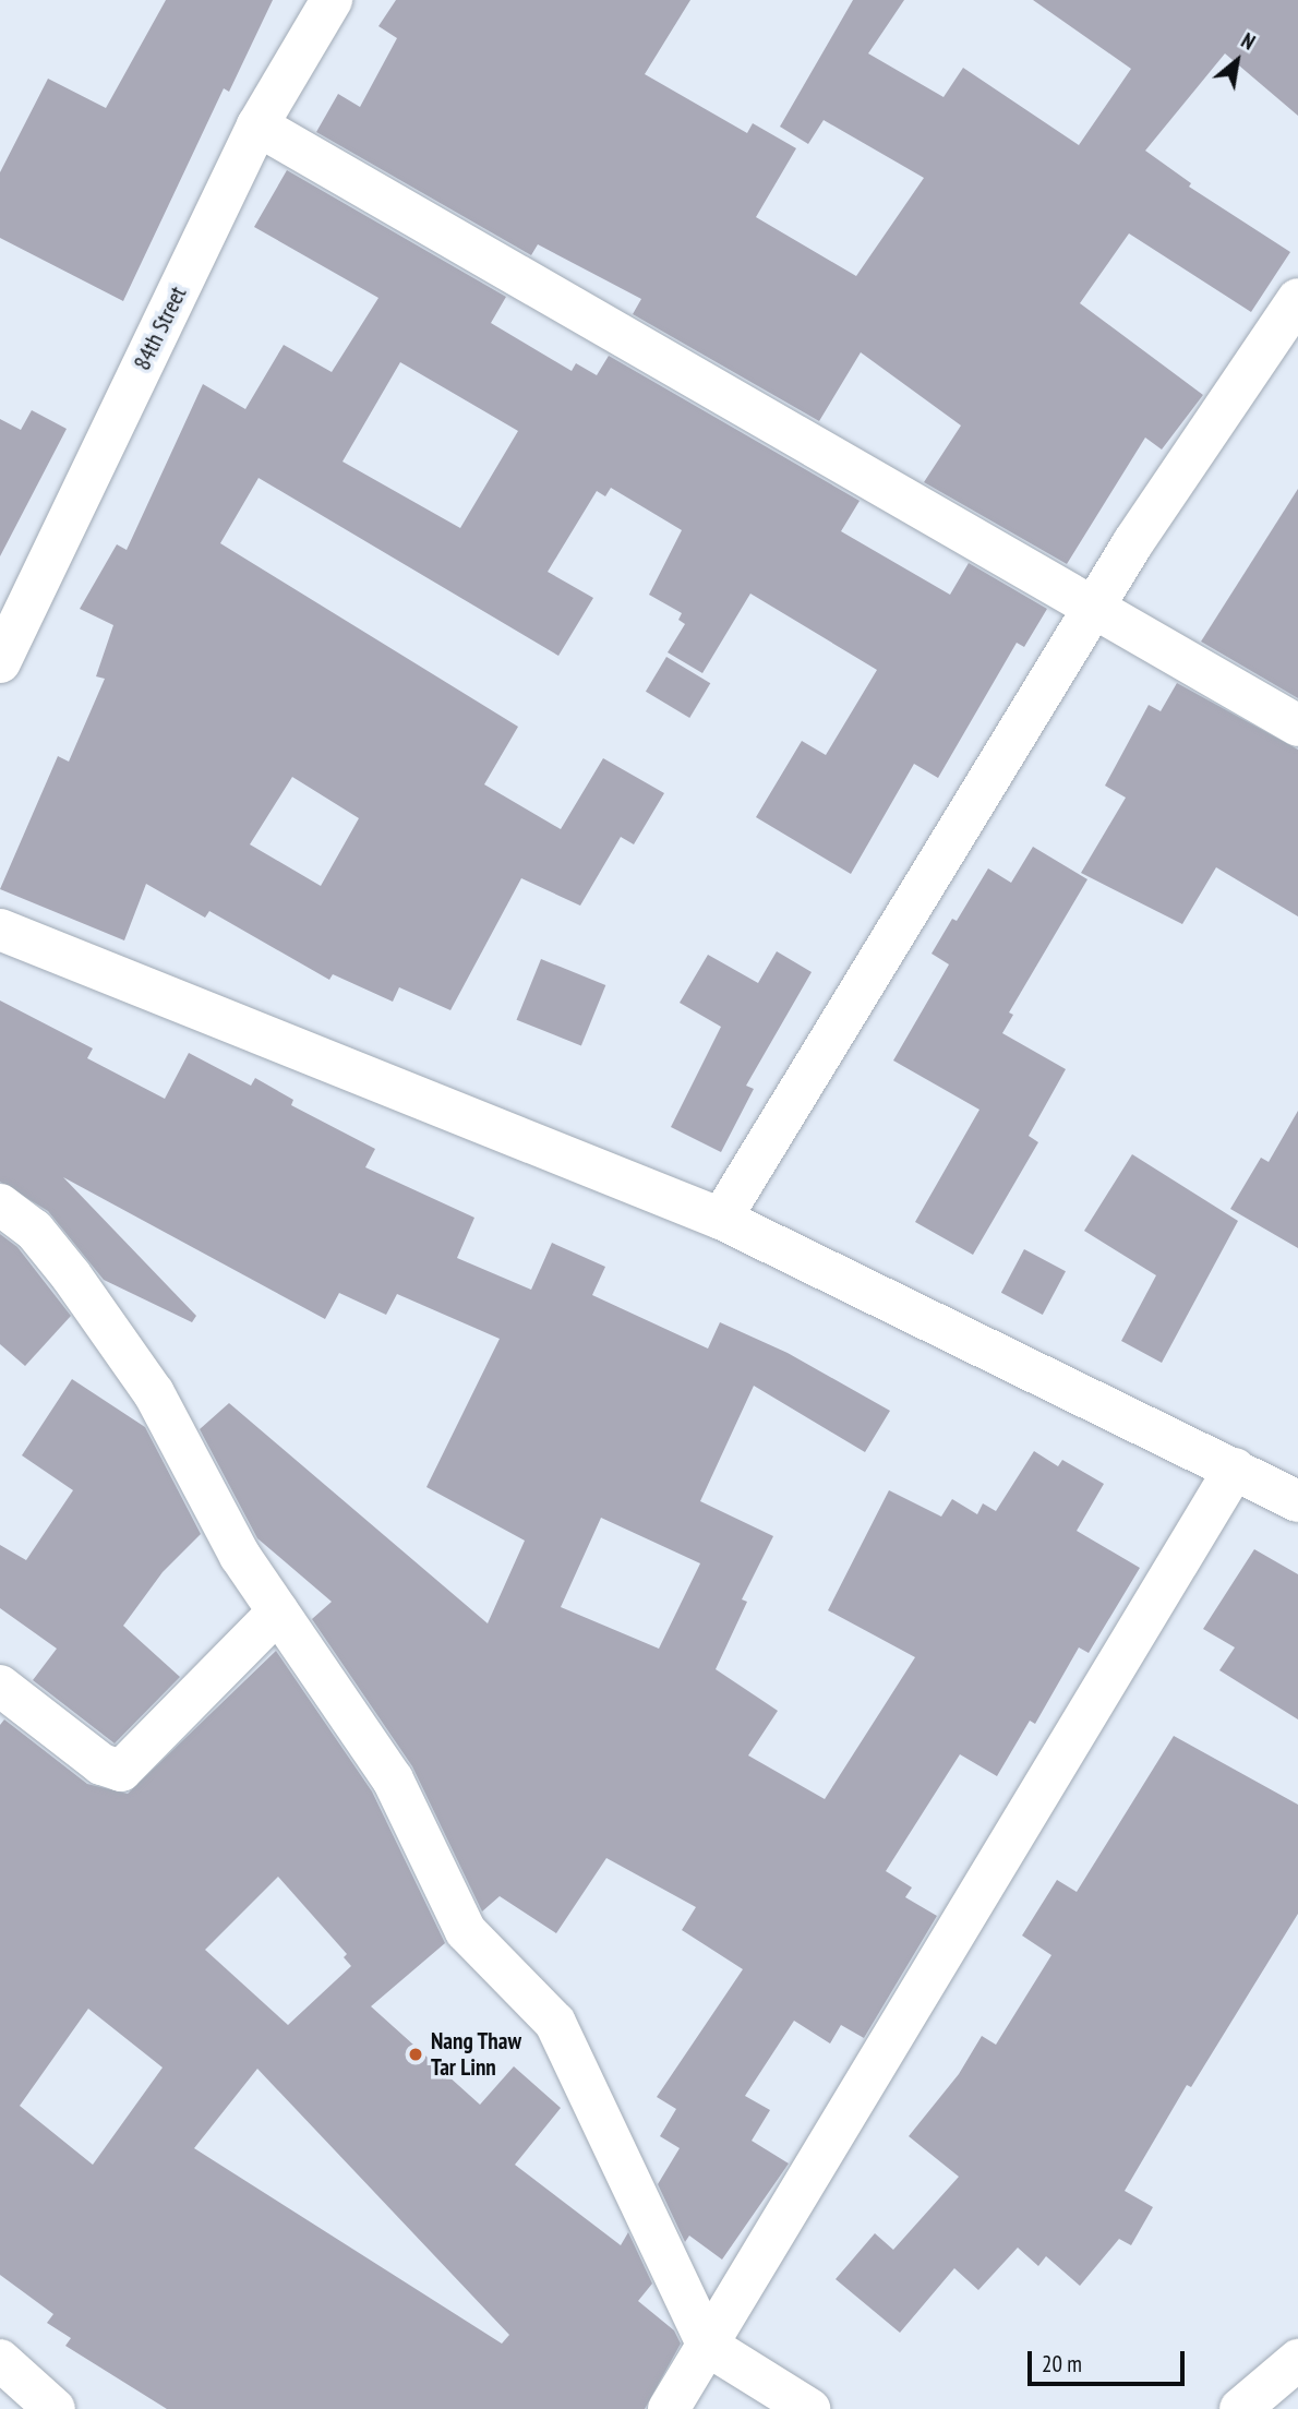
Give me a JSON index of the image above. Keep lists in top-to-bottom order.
{
  "streets": {
    "street": ["84th Street"]
  },
  "places": ["Nang Thaw Tar Linn"],
  "scale_bar": "20 m",
  "north": "top right"
}
